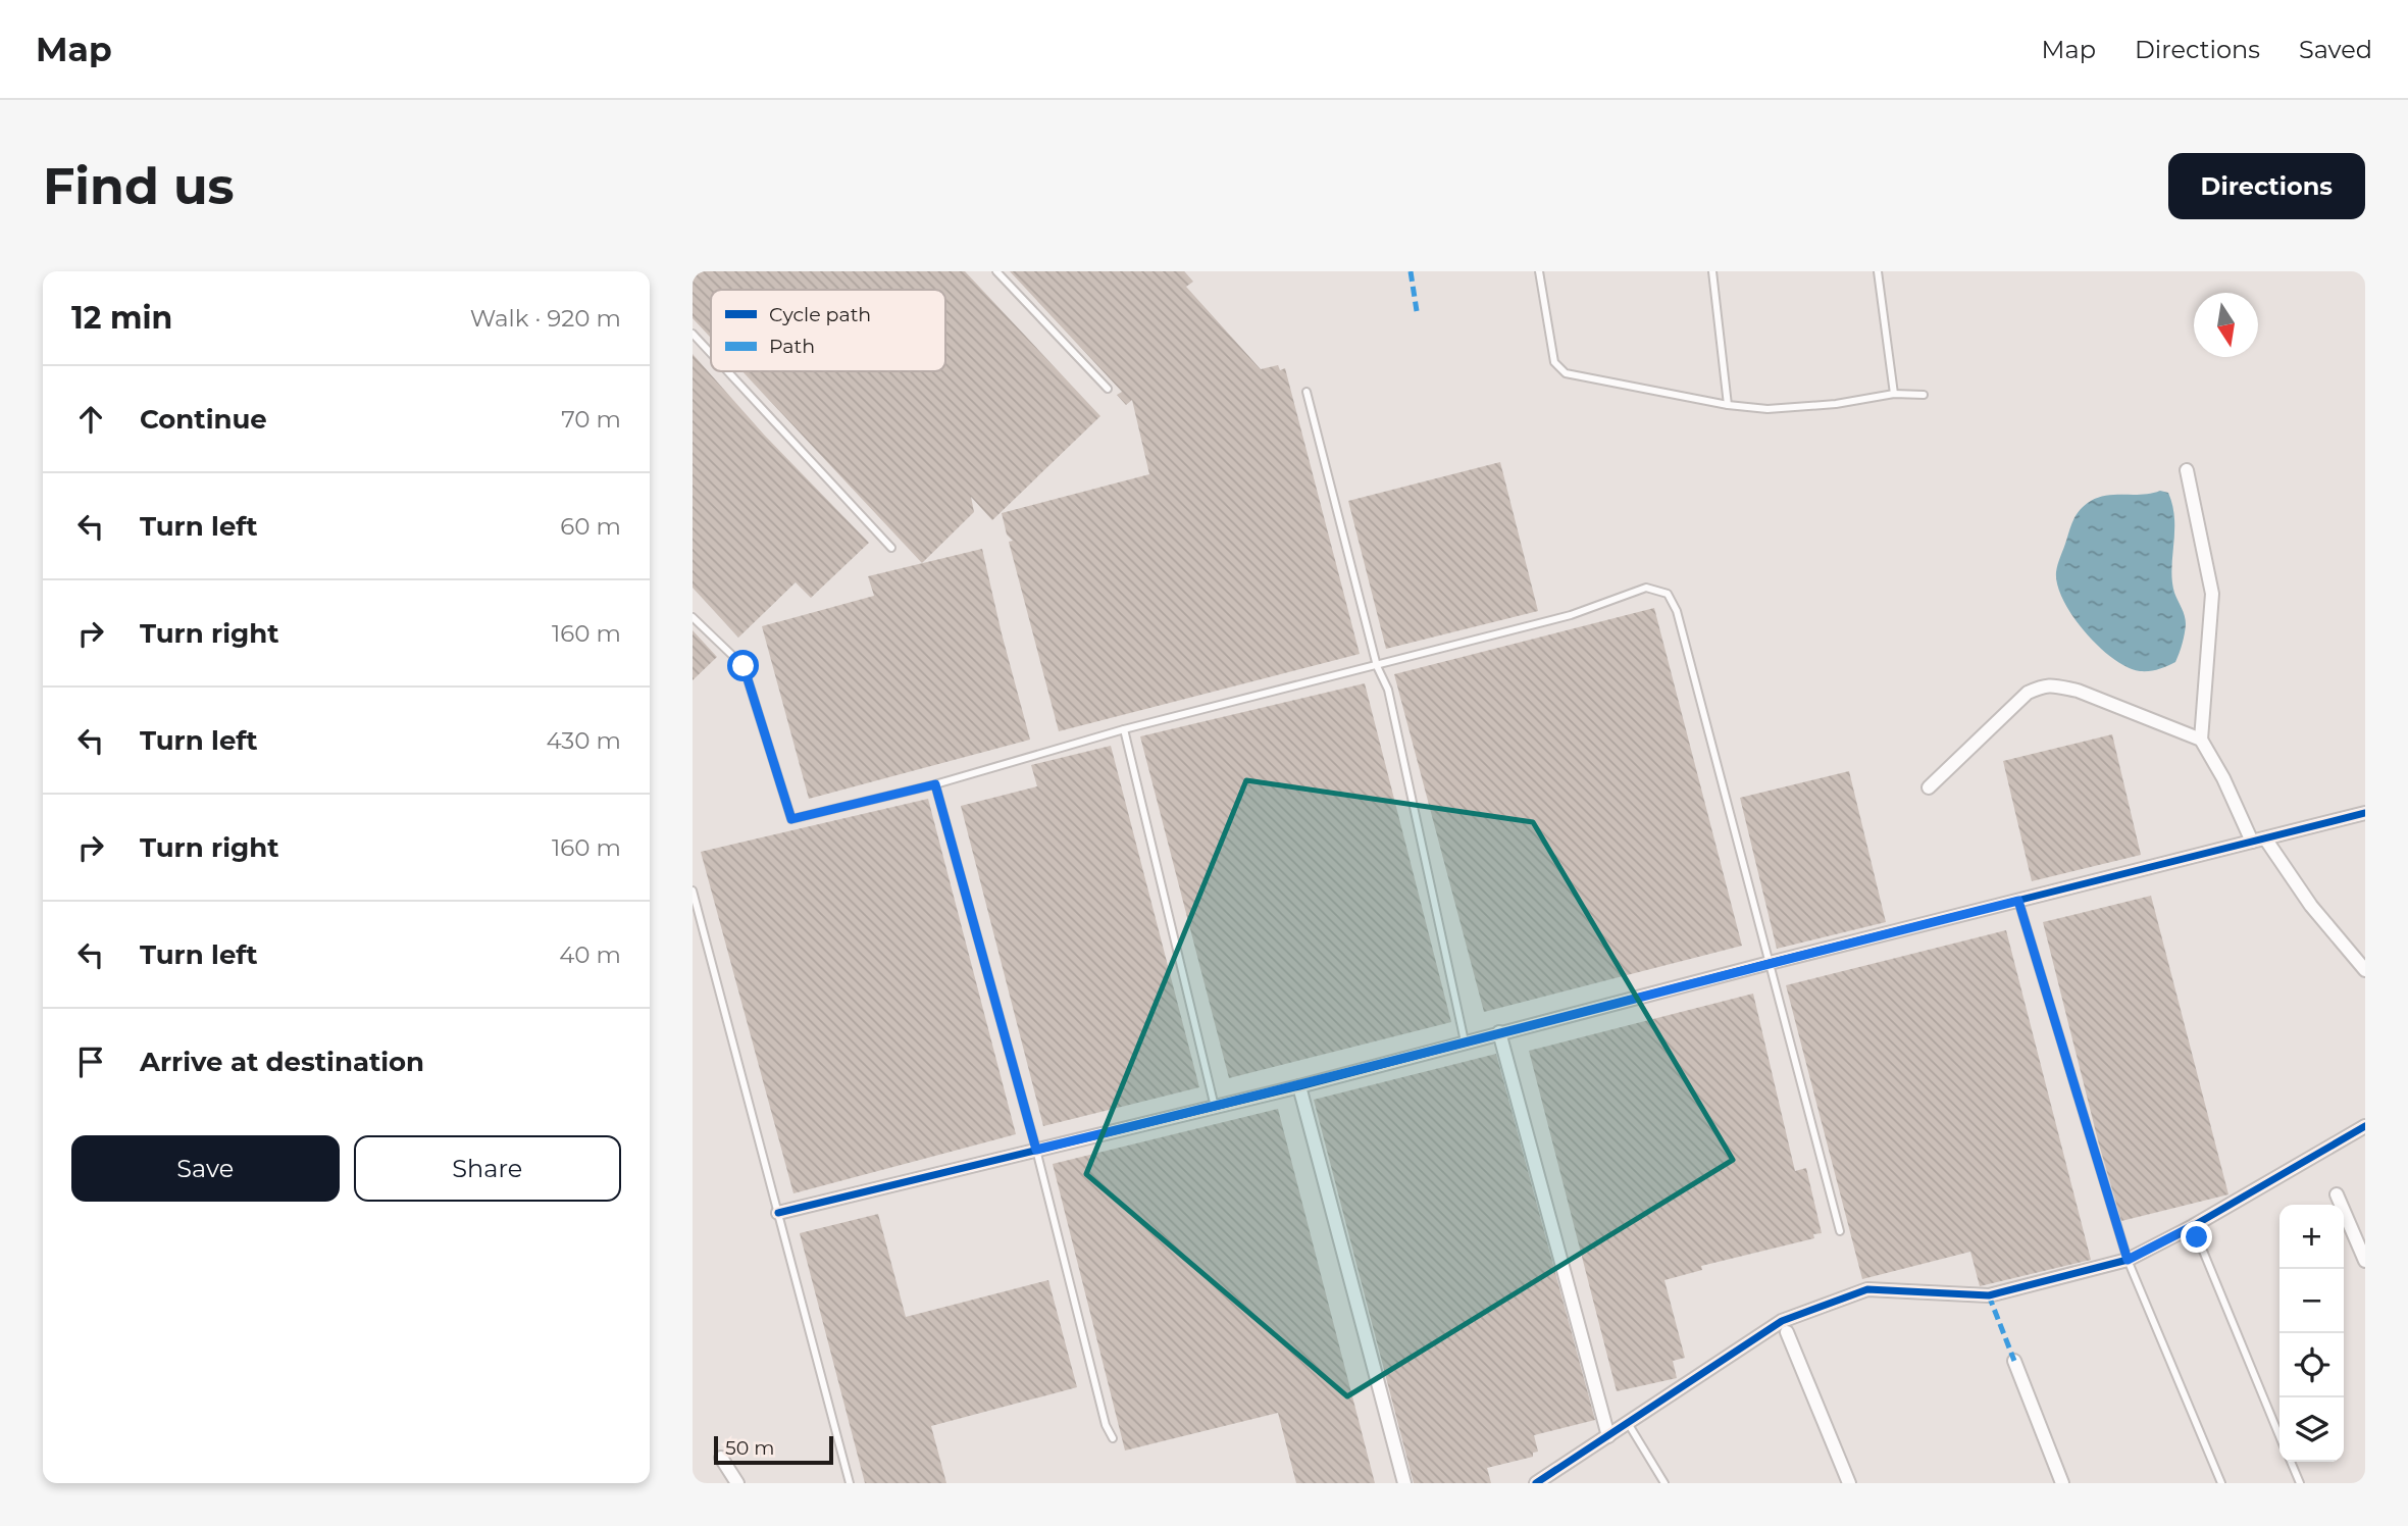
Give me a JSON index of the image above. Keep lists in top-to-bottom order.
{
  "legend": ["Cycle path", "Path"],
  "scale_bar": "50 m",
  "north": "bottom",
  "page": {
    "header": "Map",
    "nav": ["Map", "Directions", "Saved"],
    "buttons": [
      "Directions",
      ["Save", "Share"]
    ],
    "title": "Find us",
    "heading": ["12 min", "Walk · 920 m"],
    "list": [
      ["Continue", "70 m"],
      ["Turn left", "60 m"],
      ["Turn right", "160 m"],
      ["Turn left", "430 m"],
      ["Turn right", "160 m"],
      ["Turn left", "40 m"],
      "Arrive at destination"
    ],
    "map_buttons": ["+", "−"],
    "scale": "50 m"
  }
}
